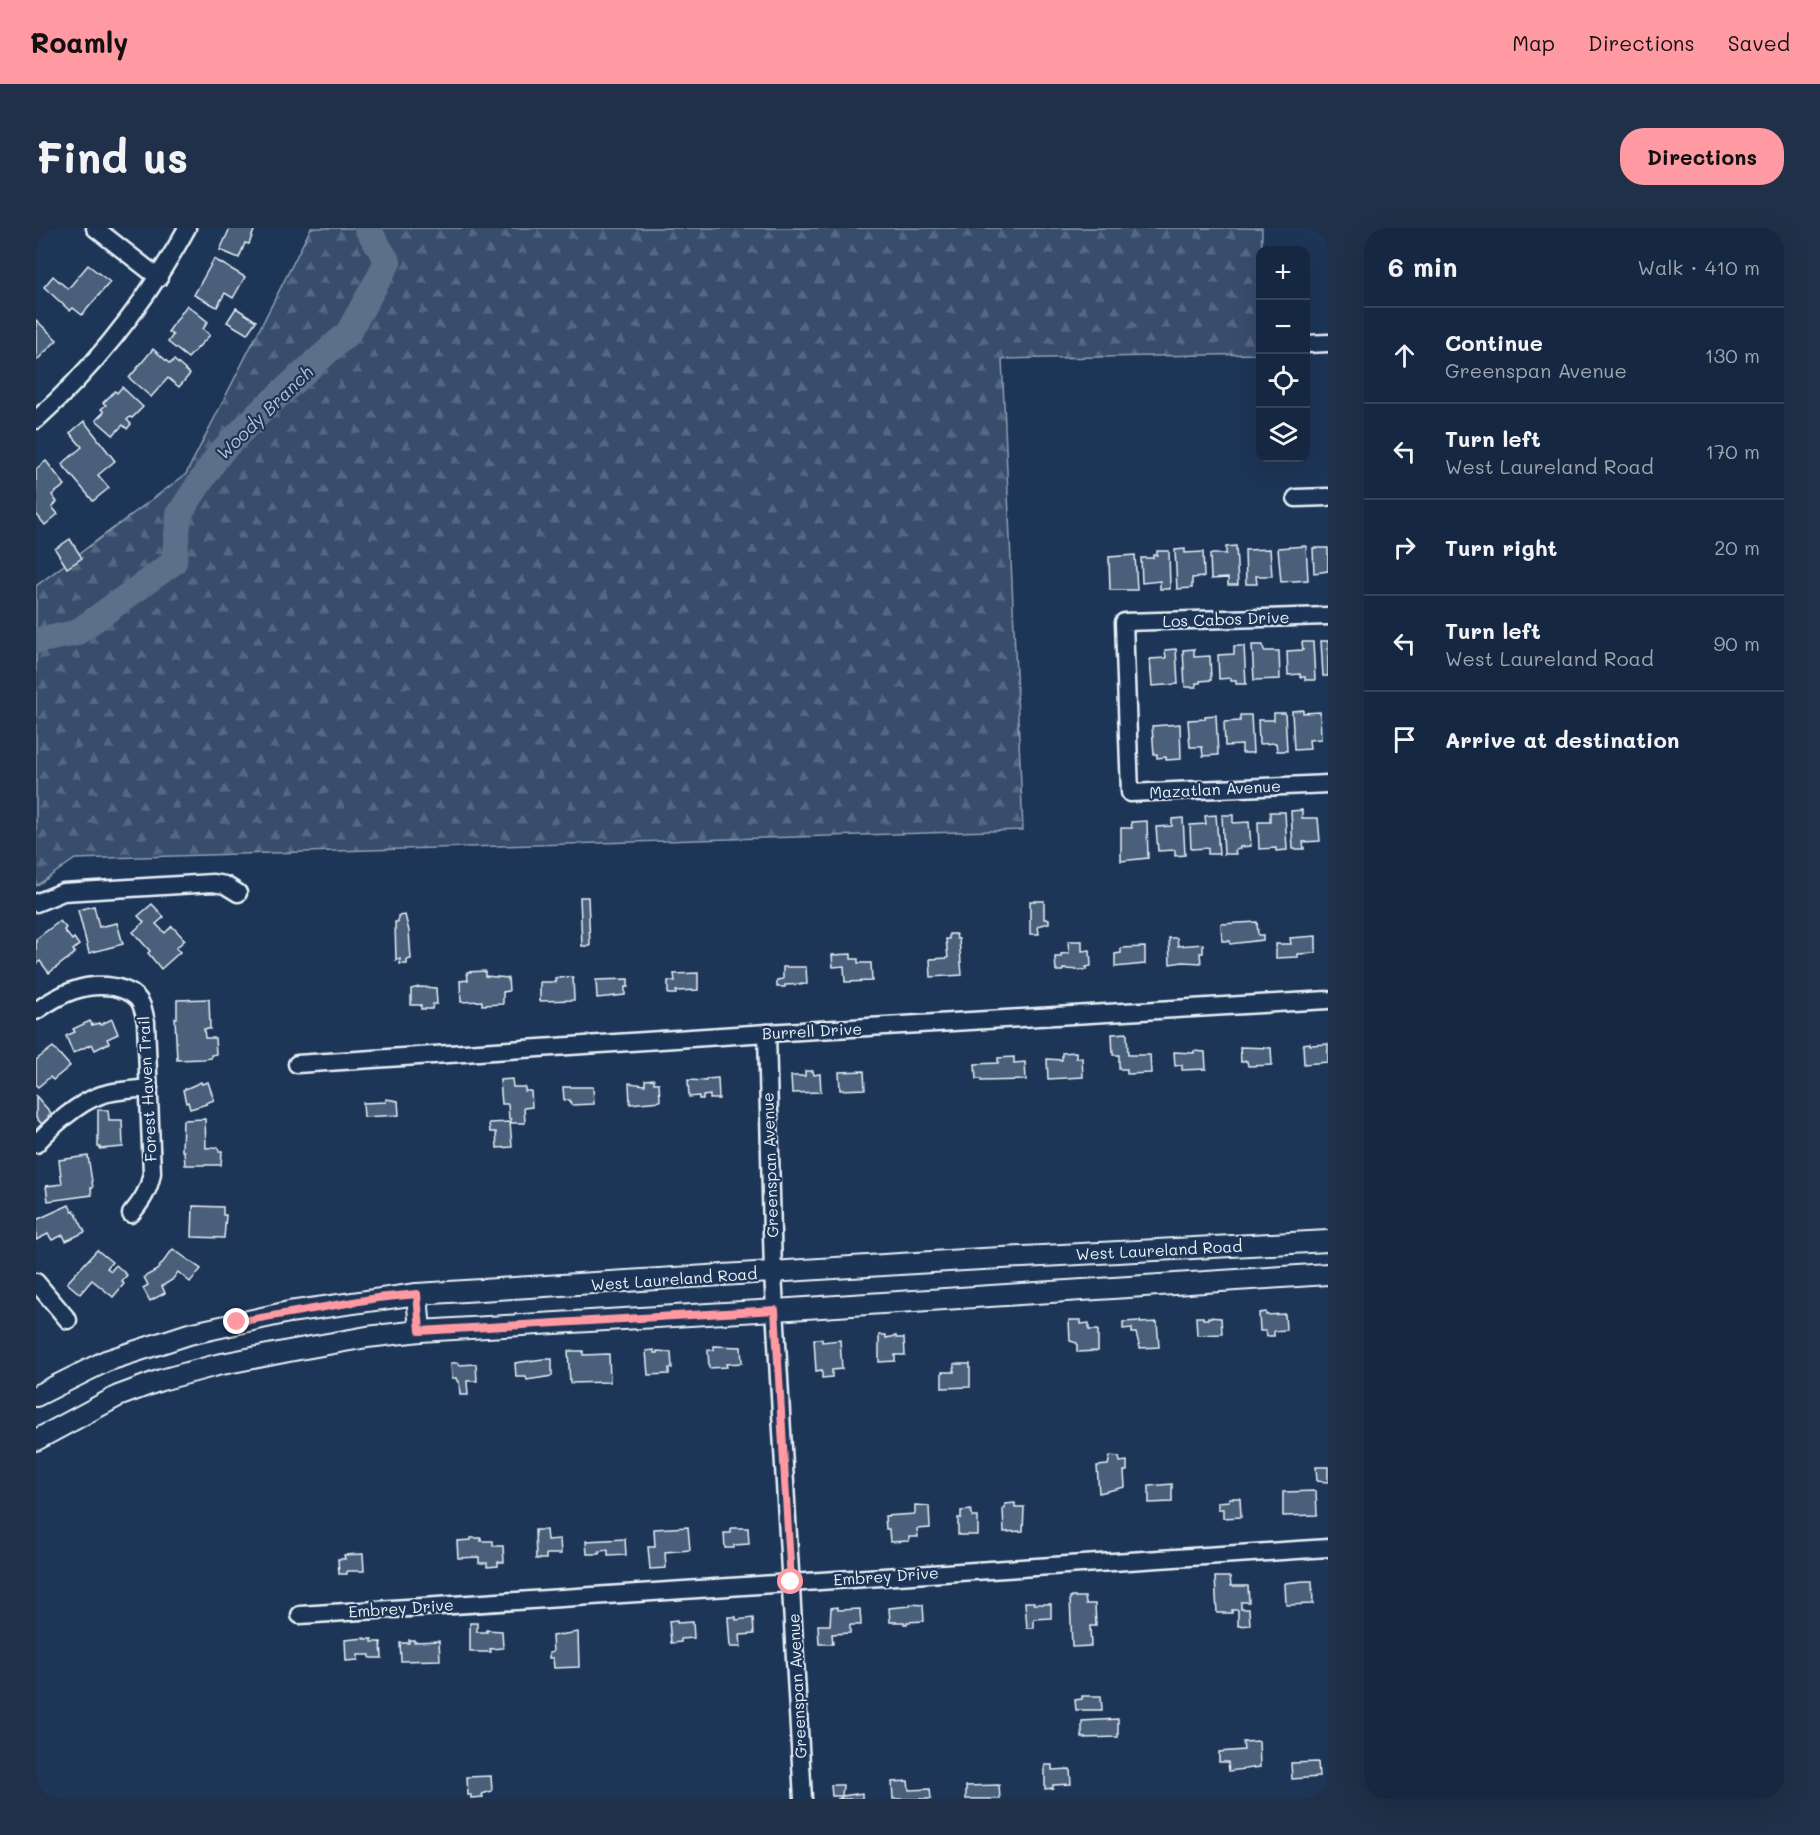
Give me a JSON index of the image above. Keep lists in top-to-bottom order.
{
  "streets": {
    "main road": ["West Laureland Road"],
    "street": [
      "Los Cabos Drive",
      "Mazatlan Avenue",
      "Burrell Drive",
      "Forest Haven Trail",
      "Greenspan Avenue",
      "Embrey Drive"
    ]
  },
  "crossings": [
    ["Los Cabos Drive", "Mazatlan Avenue"],
    ["Burrell Drive", "Greenspan Avenue"],
    ["Greenspan Avenue", "West Laureland Road"],
    ["Greenspan Avenue", "Embrey Drive"]
  ],
  "water": ["Woody Branch"],
  "page": {
    "header": "Roamly",
    "nav": ["Map", "Directions", "Saved"],
    "buttons": "Directions",
    "title": "Find us",
    "heading": ["6 min", "Walk · 410 m"],
    "map_buttons": ["+", "−"],
    "list": [
      ["Continue", "Greenspan Avenue", "130 m"],
      ["Turn left", "West Laureland Road", "170 m"],
      ["Turn right", "20 m"],
      ["Turn left", "West Laureland Road", "90 m"],
      "Arrive at destination"
    ]
  }
}
